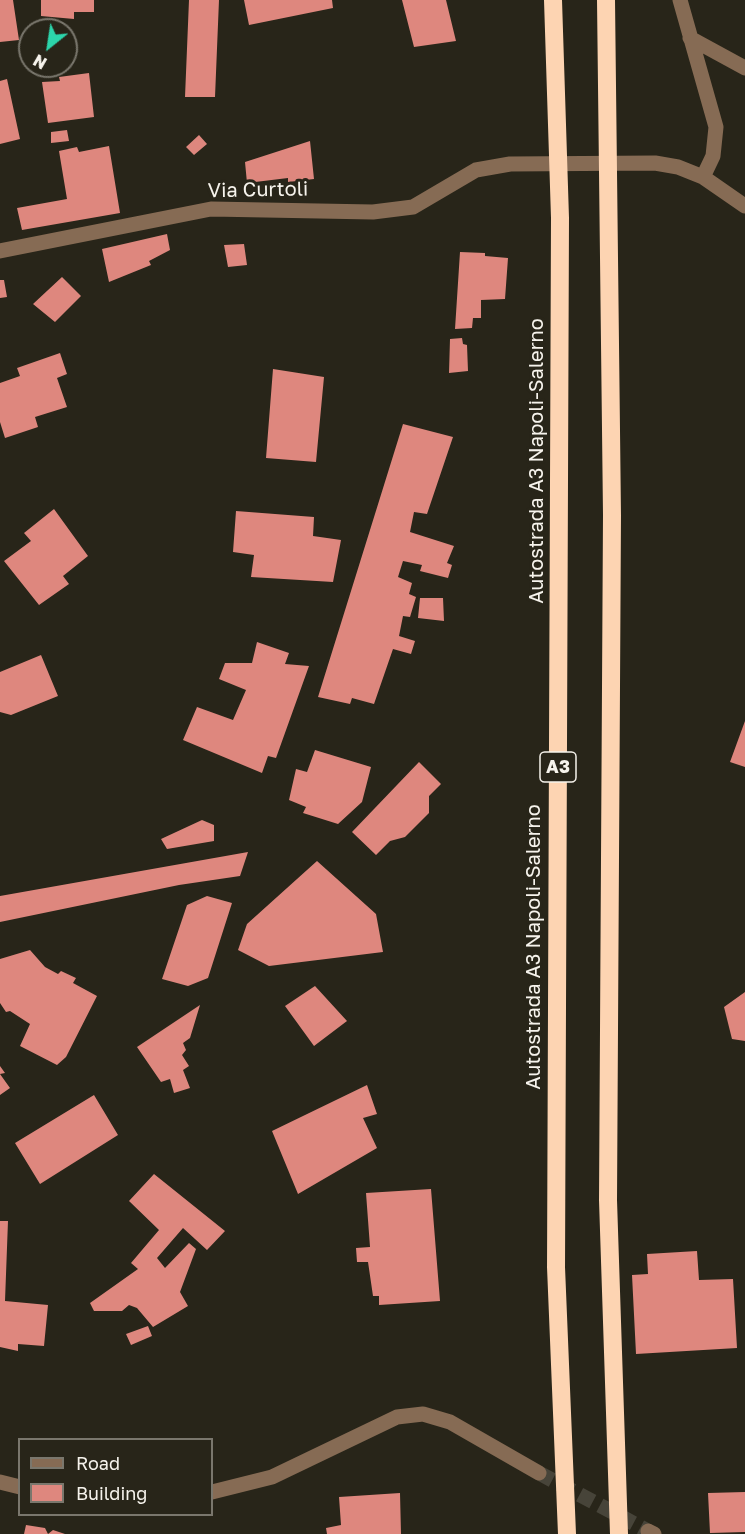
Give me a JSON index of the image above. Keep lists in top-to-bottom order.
{
  "streets": {
    "highway": ["Autostrada A3 Napoli-Salerno", "A3"],
    "street": ["Via Curtoli"]
  },
  "legend": ["Road", "Building"],
  "north": "bottom left"
}
